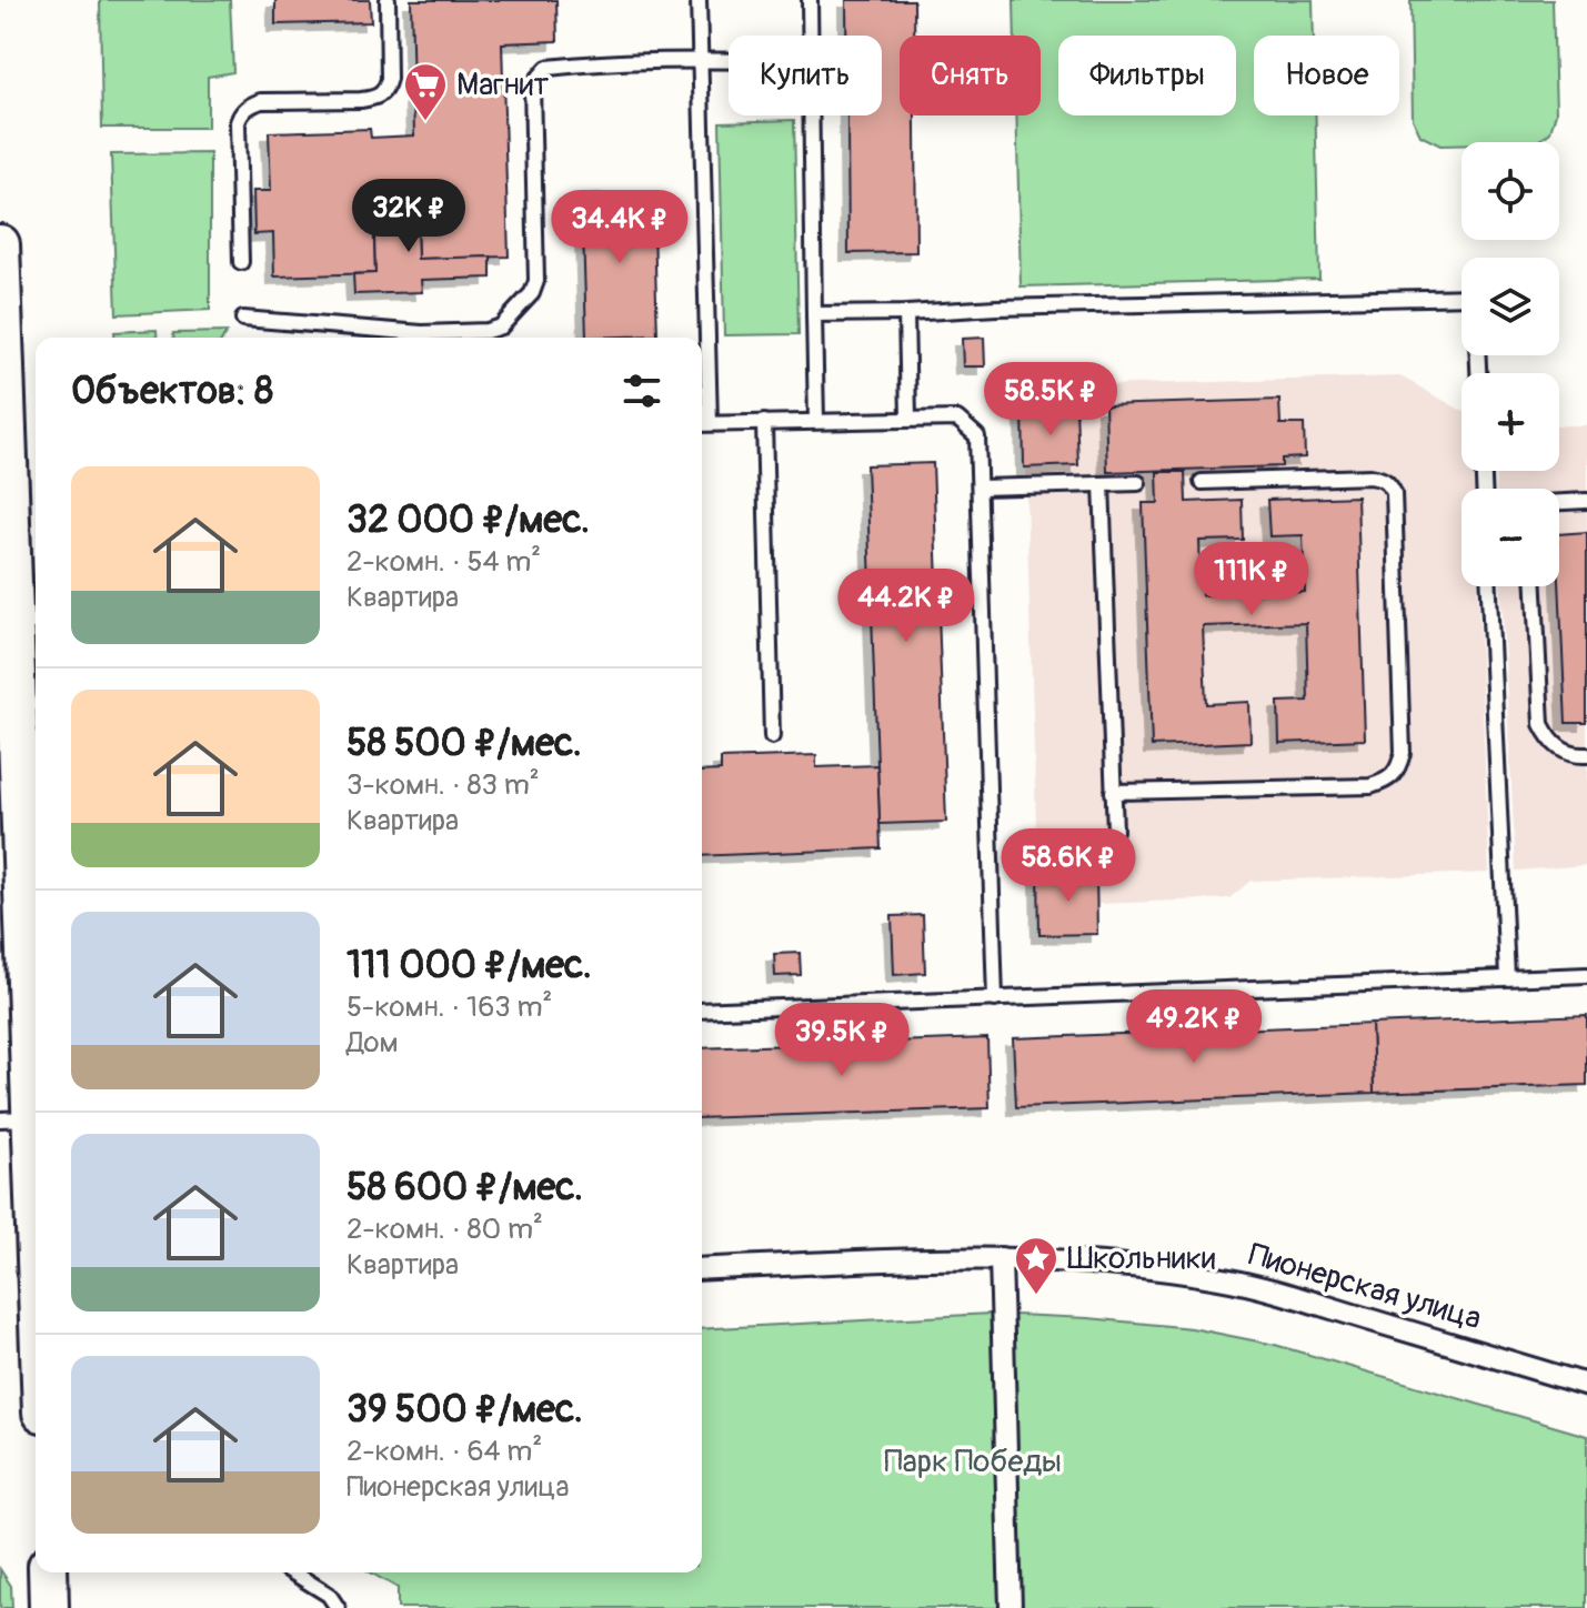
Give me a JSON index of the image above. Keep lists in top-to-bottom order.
{
  "streets": {
    "street": ["Пионерская улица"]
  },
  "parks": ["Парк Победы"],
  "places": {
    "supermarket": ["Магнит"],
    "place": ["Школьники"]
  },
  "page": {
    "chip": [
      "Купить",
      "Снять",
      "Фильтры",
      "Новое"
    ],
    "map_buttons": ["+", "−"],
    "price": [
      "32K ₽",
      "34.4K ₽",
      "58.5K ₽",
      "111K ₽",
      "44.2K ₽",
      "58.6K ₽",
      "49.2K ₽",
      "39.5K ₽"
    ],
    "heading": "Объектов: 8",
    "list": [
      {
        "name": "32 000 ₽/мес.",
        "note": "2-комн. · 54 m² · Квартира"
      },
      {
        "name": "58 500 ₽/мес.",
        "note": "3-комн. · 83 m² · Квартира"
      },
      {
        "name": "111 000 ₽/мес.",
        "note": "5-комн. · 163 m² · Дом"
      },
      {
        "name": "58 600 ₽/мес.",
        "note": "2-комн. · 80 m² · Квартира"
      },
      {
        "name": "39 500 ₽/мес.",
        "note": "2-комн. · 64 m² · Пионерская улица"
      }
    ]
  }
}
